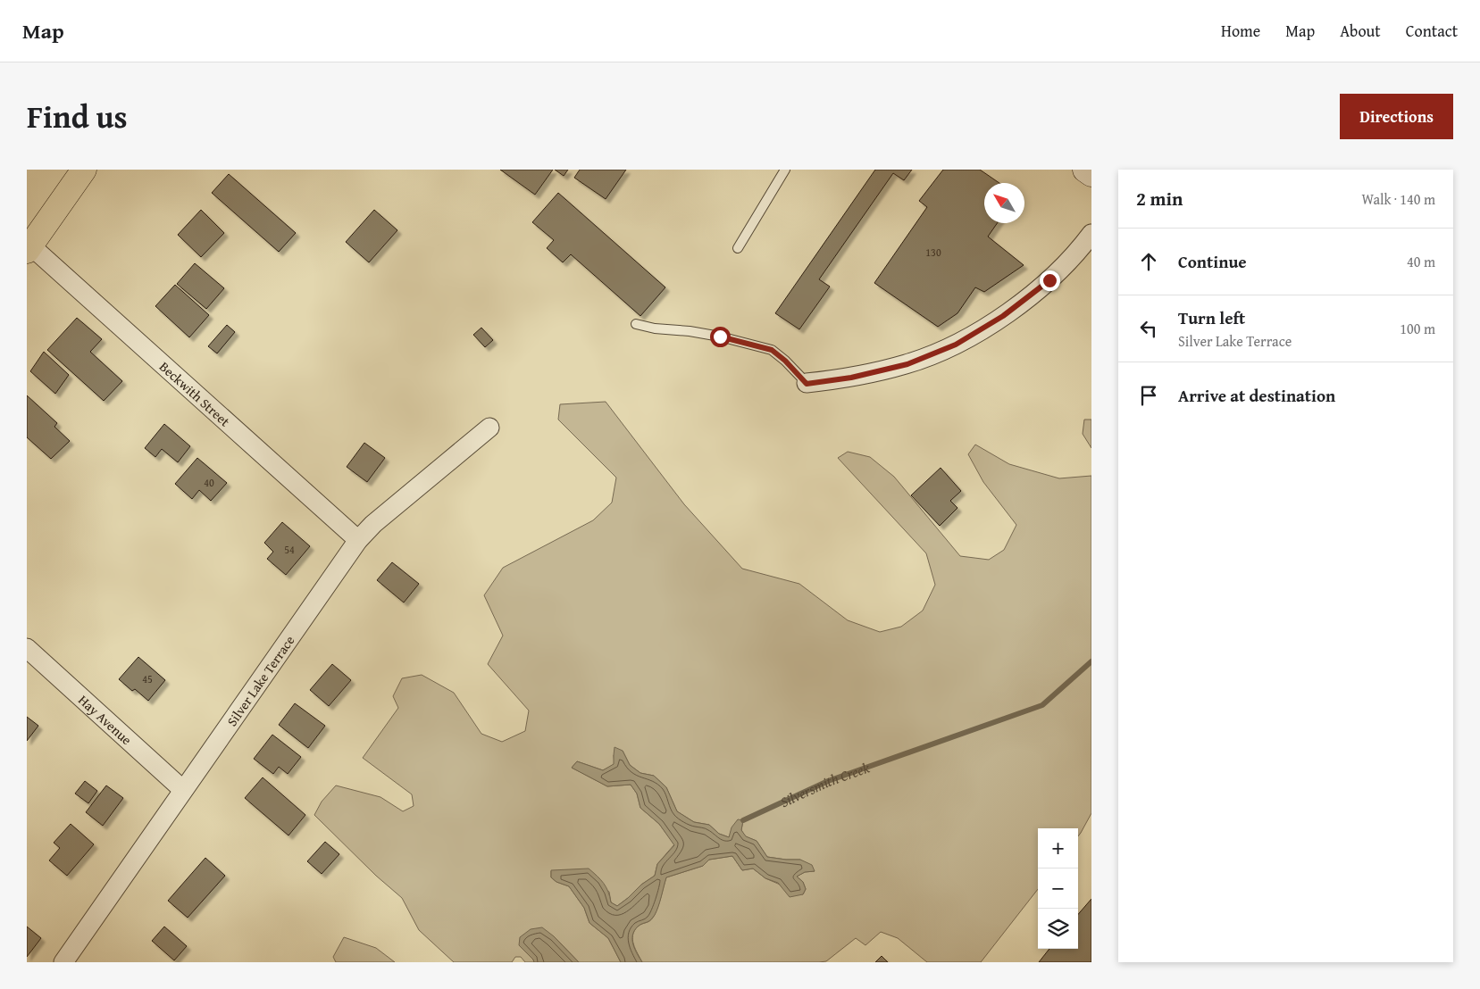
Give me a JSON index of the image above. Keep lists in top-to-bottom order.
{
  "streets": {
    "street": ["Beckwith Street", "Silver Lake Terrace", "Hay Avenue"]
  },
  "crossings": [
    ["Beckwith Street", "Silver Lake Terrace"],
    ["Silver Lake Terrace", "Hay Avenue"]
  ],
  "water": ["Silversmith Creek"],
  "house_numbers": [
    "130",
    "40",
    "54",
    "45"
  ],
  "north": "top left",
  "page": {
    "header": "Map",
    "nav": [
      "Home",
      "Map",
      "About",
      "Contact"
    ],
    "title": "Find us",
    "buttons": "Directions",
    "heading": ["2 min", "Walk · 140 m"],
    "list": [
      ["Continue", "40 m"],
      ["Turn left", "Silver Lake Terrace", "100 m"],
      "Arrive at destination"
    ],
    "map_buttons": ["+", "−"]
  }
}
